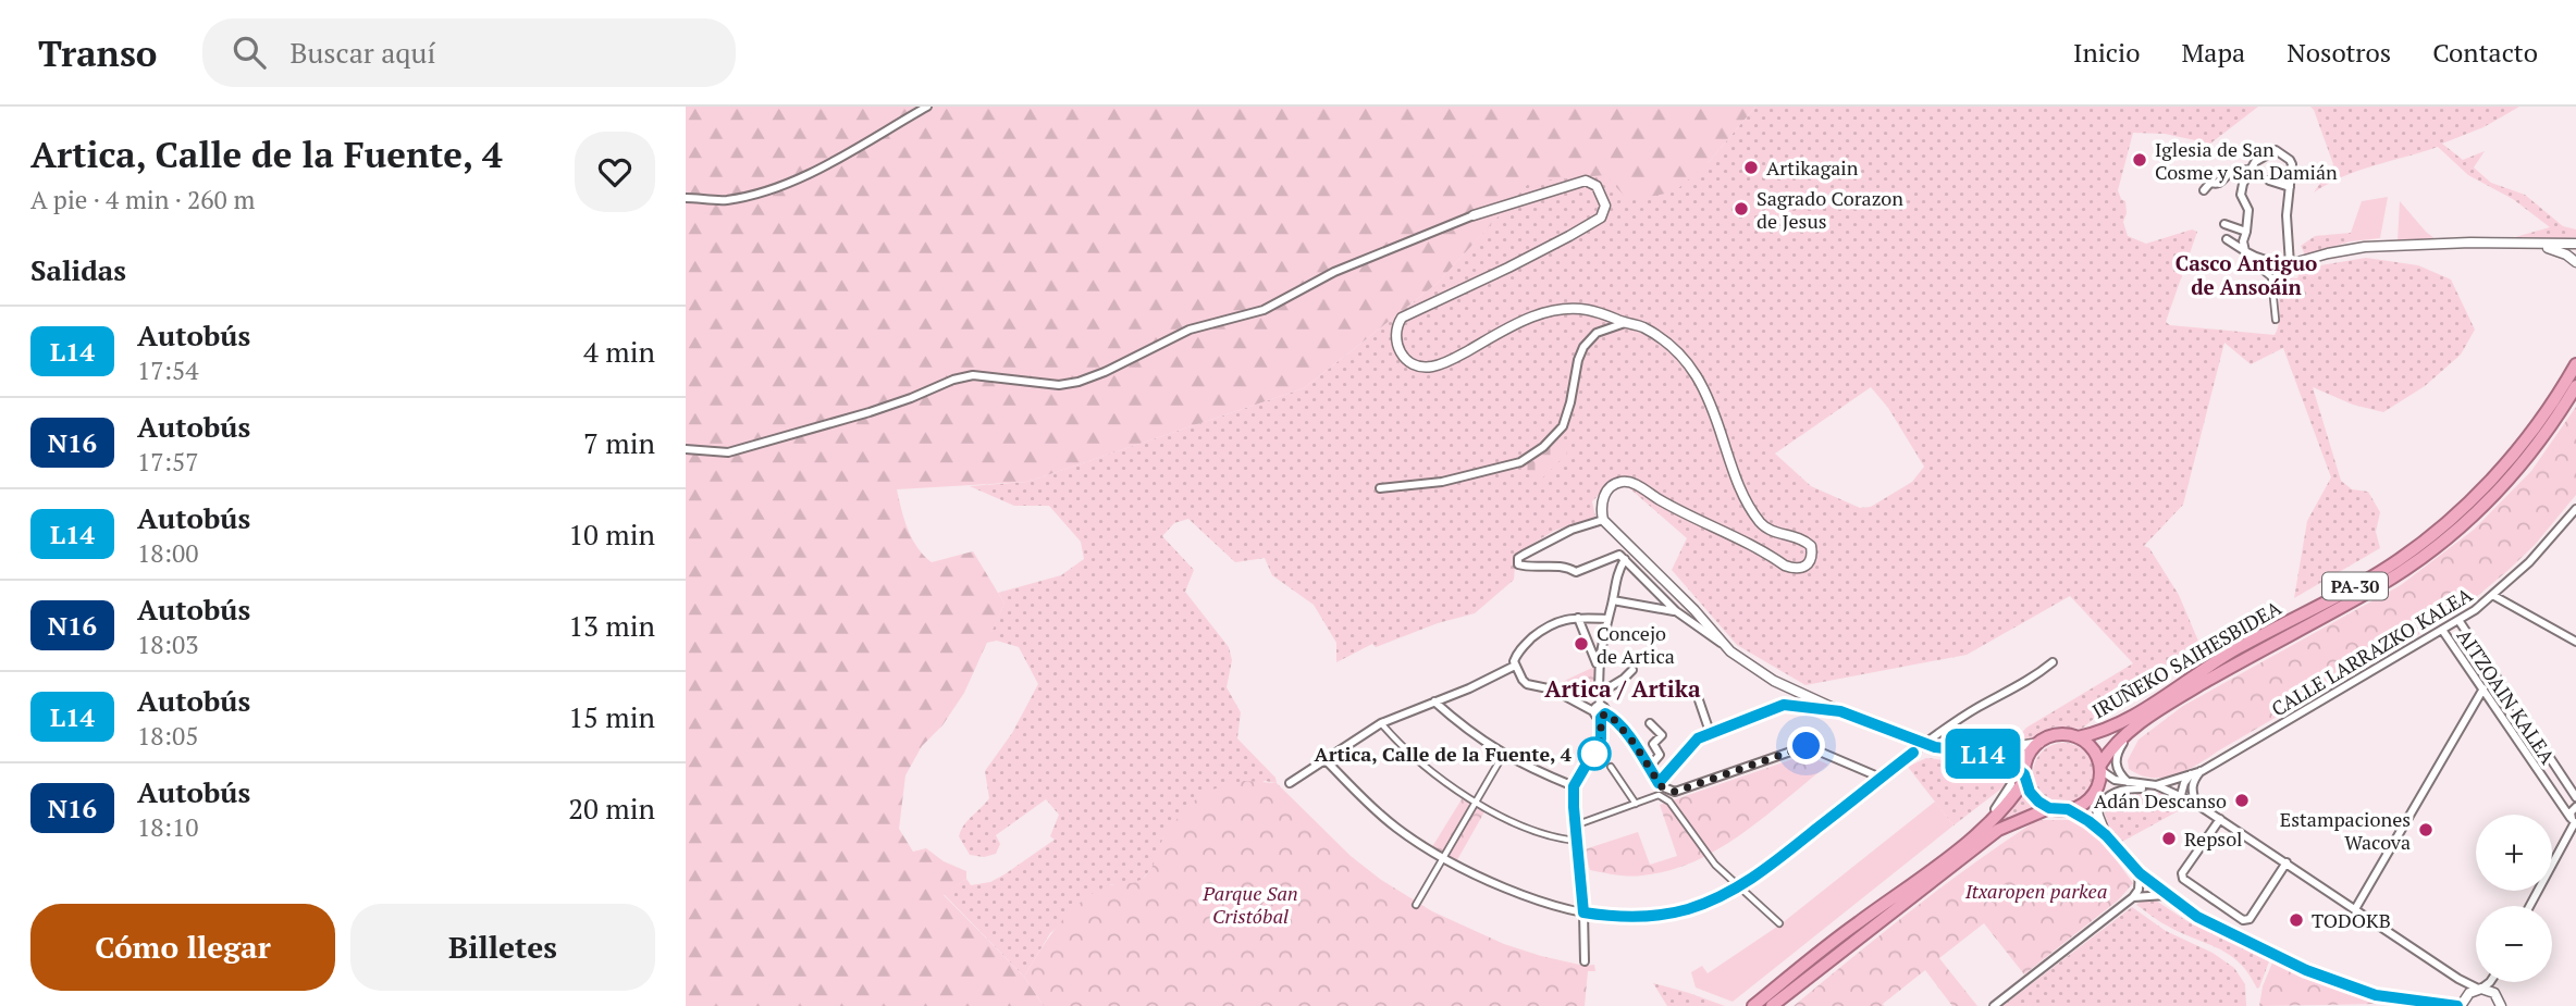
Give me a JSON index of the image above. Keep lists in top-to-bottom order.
{
  "streets": {
    "highway": ["PA-30", "IRUÑEKO SAIHESBIDEA"],
    "street": ["CALLE LARRAZKO KALEA", "AITZOAIN KALEA"]
  },
  "crossings": [
    ["PA-30", "IRUÑEKO SAIHESBIDEA"],
    ["CALLE LARRAZKO KALEA", "AITZOAIN KALEA"]
  ],
  "districts": ["Casco Antiguo de Ansoáin", "Artica / Artika"],
  "parks": ["Itxaropen parkea", "Parque San Cristóbal"],
  "places": [
    "Iglesia de San Cosme y San Damián",
    "Artikagain",
    "Sagrado Corazon de Jesus",
    "Concejo de Artica",
    "Artica, Calle de la Fuente, 4",
    "Adán Descanso",
    "Estampaciones Wacova",
    "Repsol",
    "TODOKB"
  ],
  "lines": ["bus line L14"],
  "page": {
    "header": "Transo",
    "search": "Buscar aquí",
    "nav": [
      "Inicio",
      "Mapa",
      "Nosotros",
      "Contacto"
    ],
    "heading": [
      ["Artica, Calle de la Fuente, 4", "A pie · 4 min · 260 m"],
      "Salidas"
    ],
    "on_map": "L14",
    "list": [
      {
        "mark": "L14",
        "name": "Autobús",
        "note": "17:54",
        "value": "4 min"
      },
      {
        "mark": "N16",
        "name": "Autobús",
        "note": "17:57",
        "value": "7 min"
      },
      {
        "mark": "L14",
        "name": "Autobús",
        "note": "18:00",
        "value": "10 min"
      },
      {
        "mark": "N16",
        "name": "Autobús",
        "note": "18:03",
        "value": "13 min"
      },
      {
        "mark": "L14",
        "name": "Autobús",
        "note": "18:05",
        "value": "15 min"
      },
      {
        "mark": "N16",
        "name": "Autobús",
        "note": "18:10",
        "value": "20 min"
      }
    ],
    "map_buttons": ["+", "−"],
    "buttons": ["Cómo llegar", "Billetes"]
  }
}
